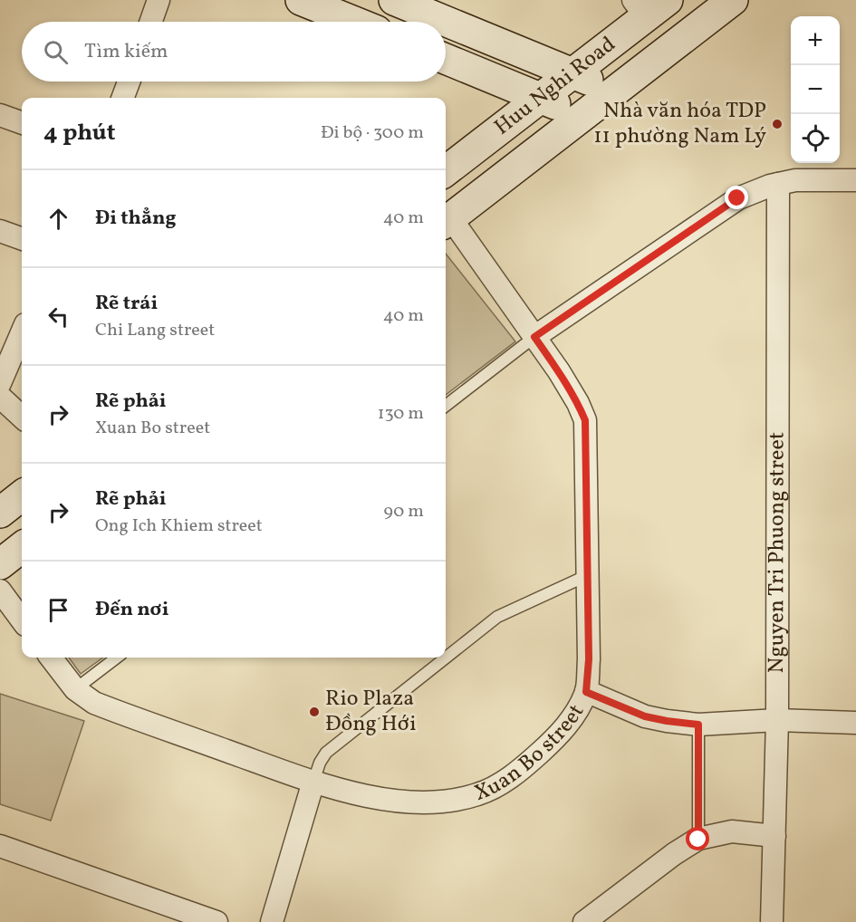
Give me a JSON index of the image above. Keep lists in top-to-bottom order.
{
  "streets": {
    "main road": ["Huu Nghi Road"],
    "street": ["Nguyen Tri Phuong street", "Xuan Bo street"]
  },
  "crossings": [
    ["Huu Nghi Road", "Xuan Bo street"]
  ],
  "places": ["Nhà văn hóa TDP 11 phường Nam Lý", "Rio Plaza Đồng Hới"],
  "page": {
    "map_buttons": ["+", "−"],
    "search": "Tìm kiếm",
    "heading": ["4 phút", "Đi bộ · 300 m"],
    "list": [
      ["Đi thẳng", "40 m"],
      ["Rẽ trái", "Chi Lang street", "40 m"],
      ["Rẽ phải", "Xuan Bo street", "130 m"],
      ["Rẽ phải", "Ong Ich Khiem street", "90 m"],
      "Đến nơi"
    ]
  }
}
